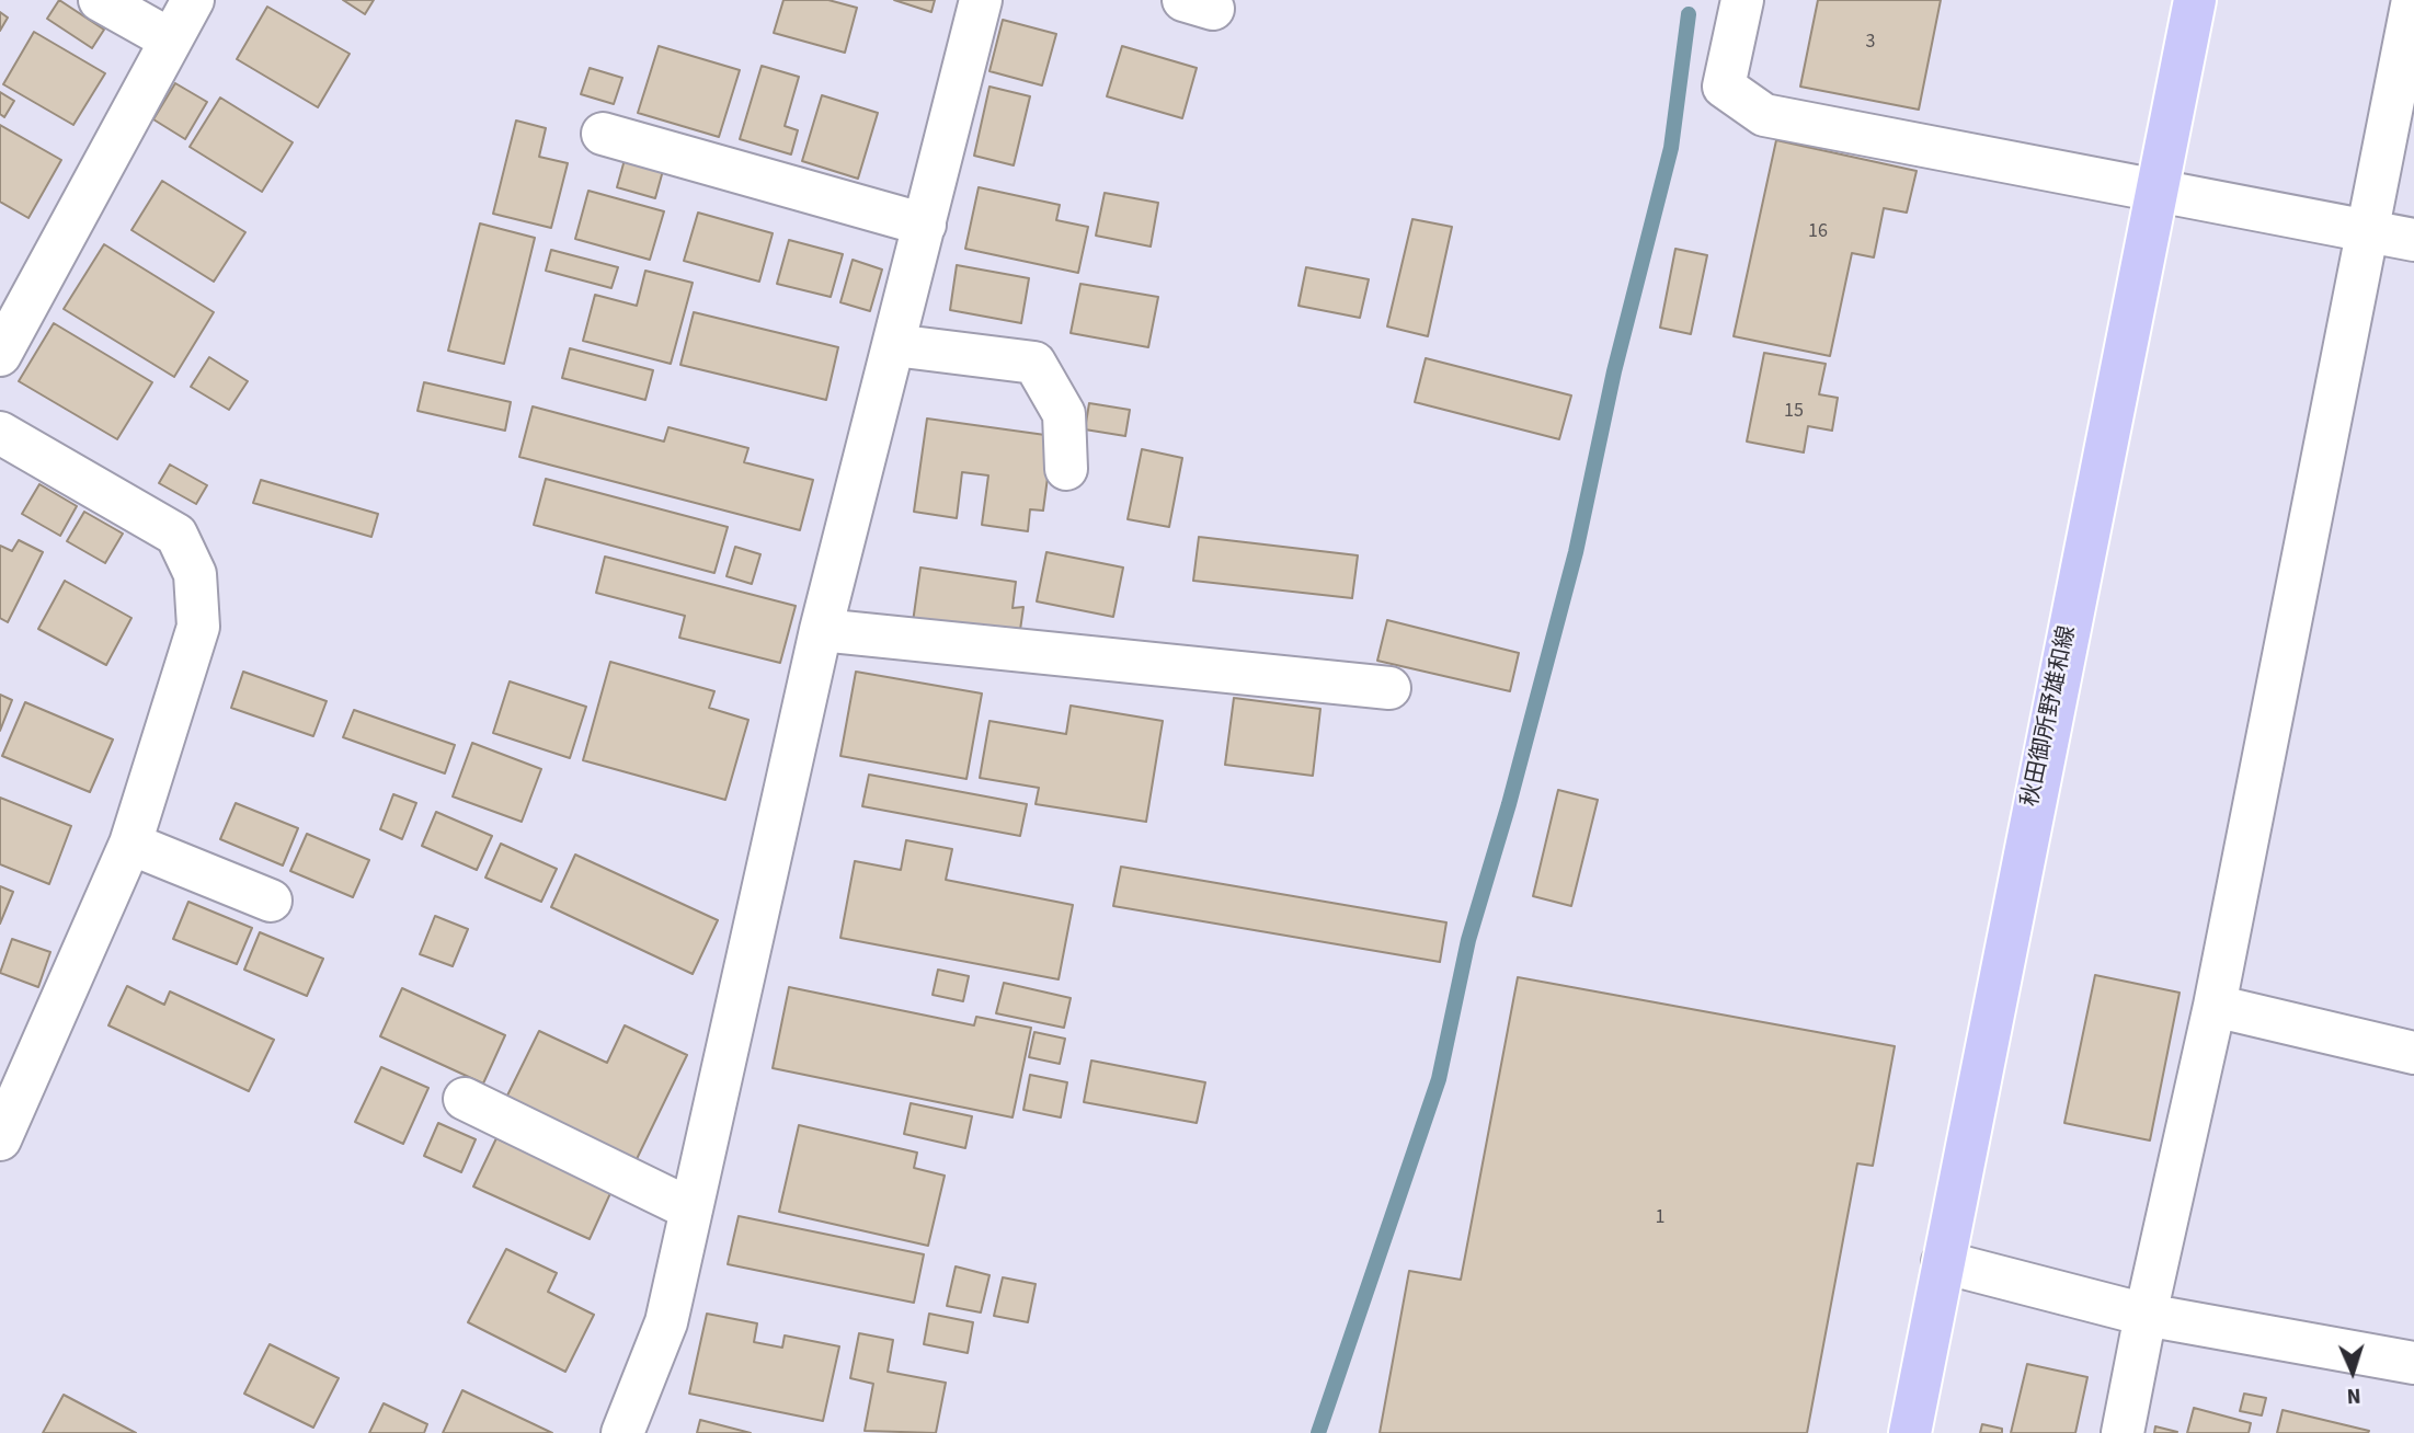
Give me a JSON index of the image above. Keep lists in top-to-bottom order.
{
  "streets": {
    "main road": ["秋田御所野雄和線"]
  },
  "house_numbers": [
    "3",
    "16",
    "15",
    "1"
  ],
  "north": "bottom"
}
